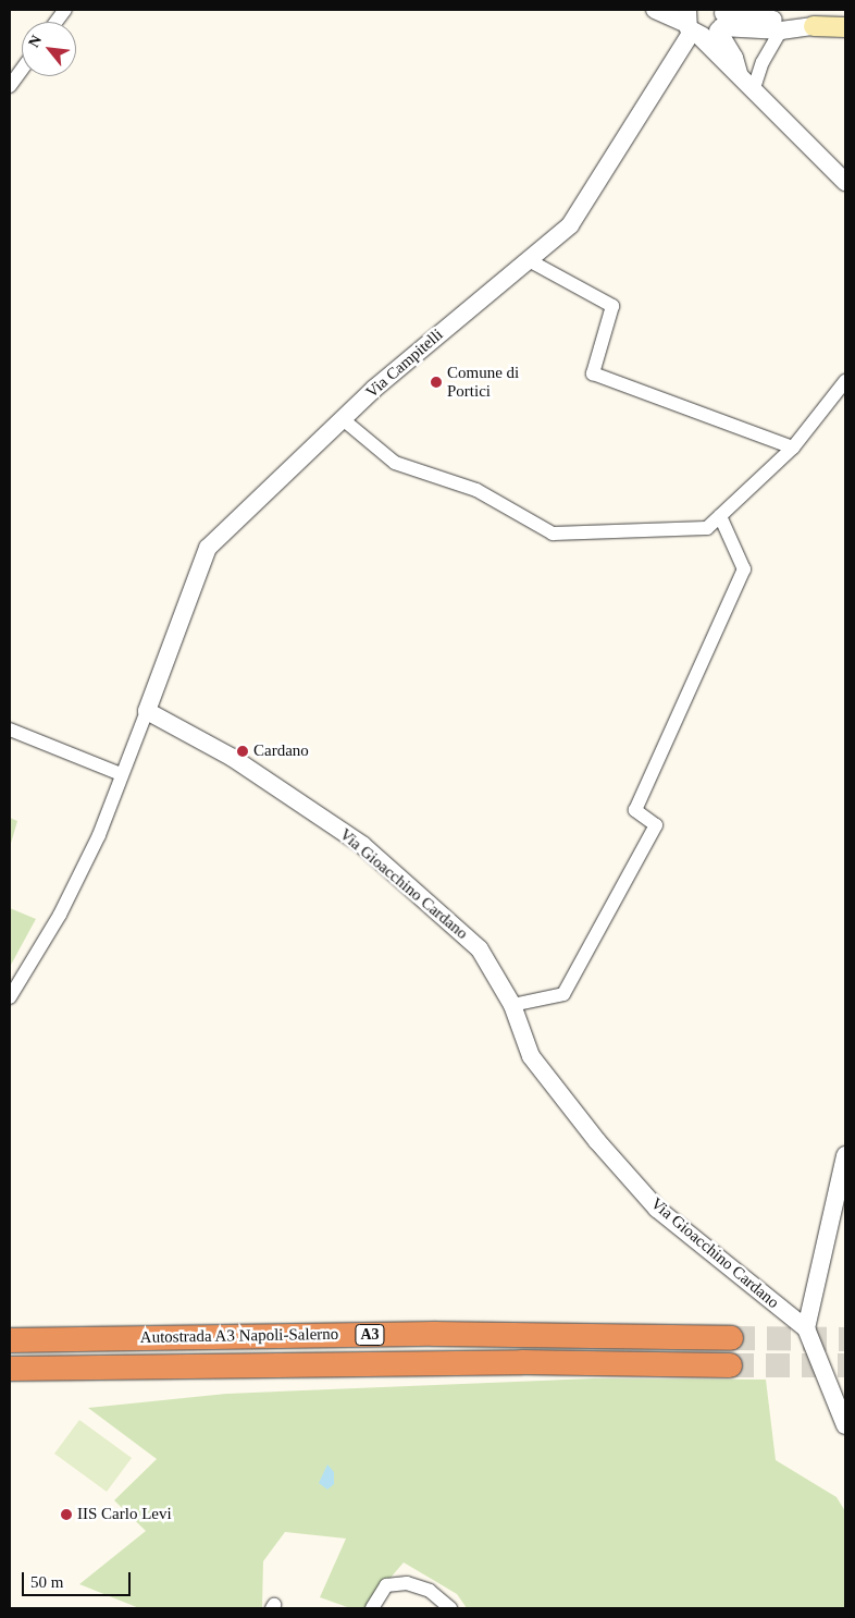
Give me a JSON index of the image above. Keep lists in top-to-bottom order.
{
  "streets": {
    "highway": ["A3", "Autostrada A3 Napoli-Salerno"],
    "street": ["Via Campitelli", "Via Gioacchino Cardano"]
  },
  "crossings": [
    ["Via Campitelli", "Via Gioacchino Cardano"]
  ],
  "places": ["Comune di Portici", "Cardano", "IIS Carlo Levi"],
  "scale_bar": "50 m",
  "north": "top left"
}
